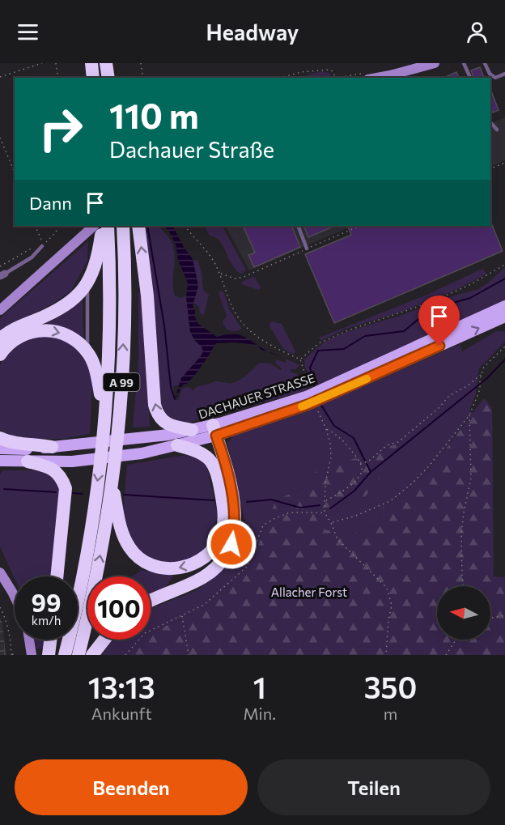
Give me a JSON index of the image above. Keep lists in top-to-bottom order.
{
  "streets": {
    "highway": ["A 99"],
    "main road": ["DACHAUER STRASSE"]
  },
  "parks": ["Allacher Forst"],
  "north": "left",
  "page": {
    "header": "Headway",
    "turn": ["110 m", "Dachauer Straße"],
    "then": "Dann",
    "speed": "99 km/h",
    "limit": "100",
    "eta": [
      "13:13",
      "Ankunft",
      "1",
      "Min.",
      "350",
      "m"
    ],
    "buttons": ["Beenden", "Teilen"]
  }
}
